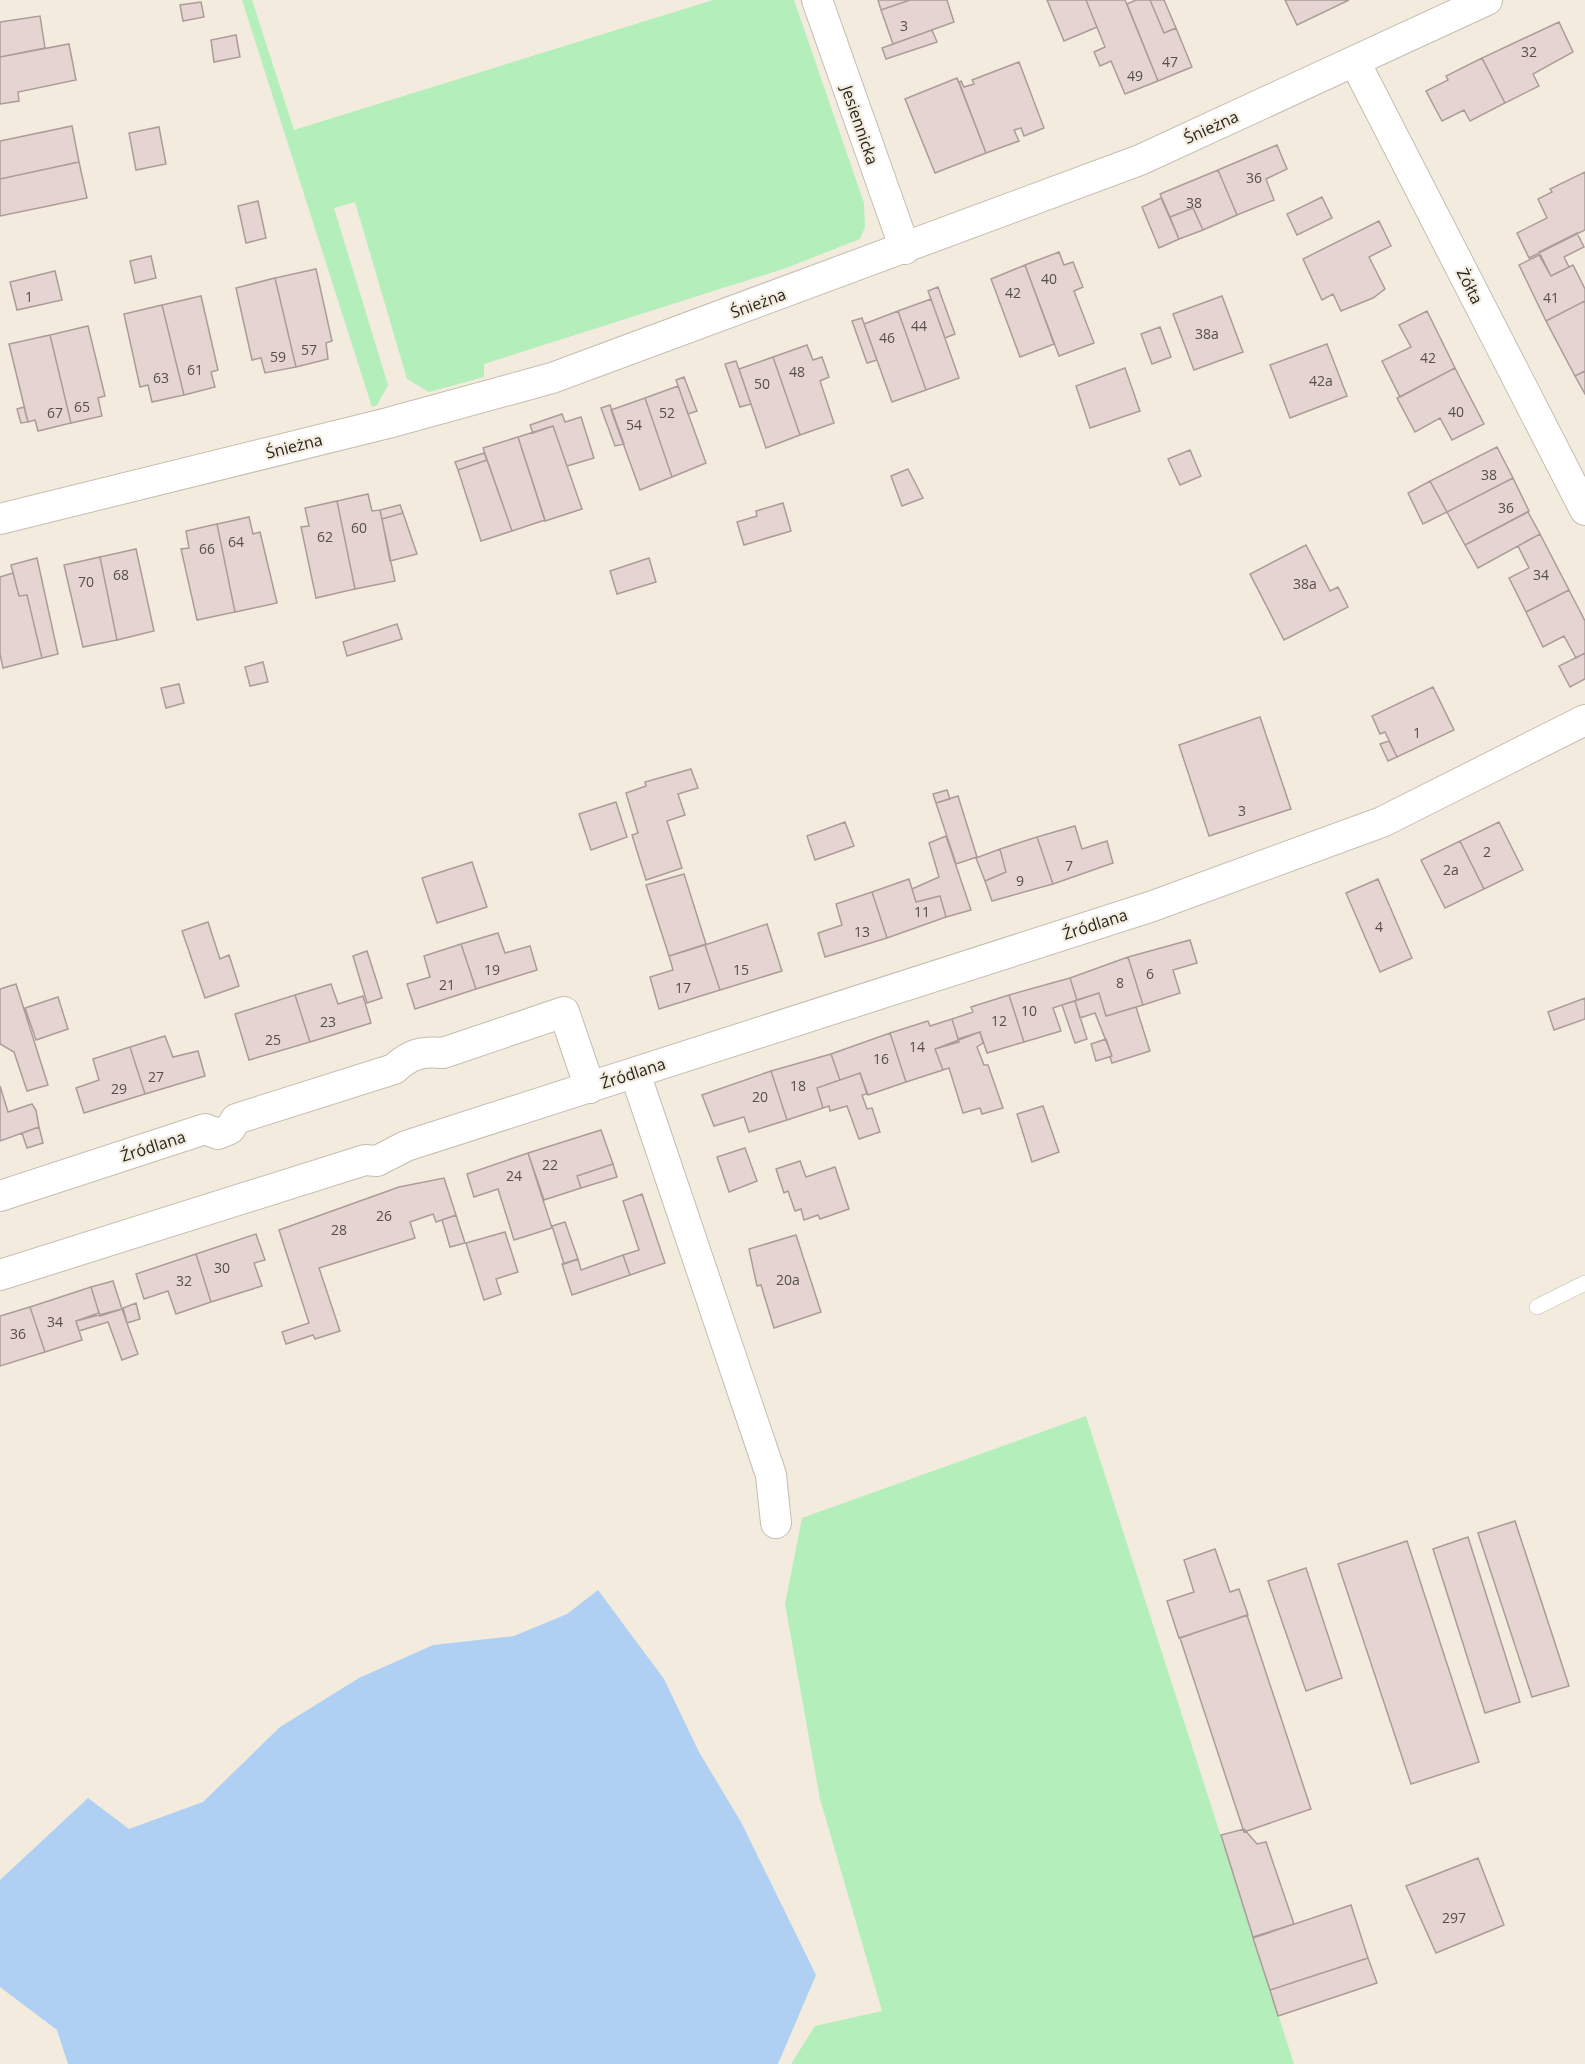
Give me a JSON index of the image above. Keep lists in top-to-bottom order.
{
  "streets": {
    "street": [
      "Jesiennicka",
      "Śnieżna",
      "Żółta",
      "Źródlana"
    ]
  },
  "crossings": [
    ["Jesiennicka", "Śnieżna"],
    ["Śnieżna", "Żółta"]
  ],
  "house_numbers": [
    "3",
    "32",
    "47",
    "49",
    "36",
    "38",
    "40",
    "42",
    "1",
    "41",
    "44",
    "38a",
    "46",
    "57",
    "59",
    "42",
    "61",
    "48",
    "63",
    "42a",
    "50",
    "65",
    "40",
    "67",
    "52",
    "54",
    "38",
    "36",
    "60",
    "62",
    "64",
    "66",
    "68",
    "34",
    "70",
    "38a",
    "1",
    "3",
    "2",
    "7",
    "2a",
    "9",
    "11",
    "4",
    "13",
    "19",
    "15",
    "6",
    "8",
    "21",
    "17",
    "10",
    "12",
    "23",
    "25",
    "14",
    "16",
    "27",
    "18",
    "29",
    "20",
    "22",
    "24",
    "26",
    "28",
    "30",
    "20a",
    "32",
    "34",
    "36",
    "297"
  ]
}
